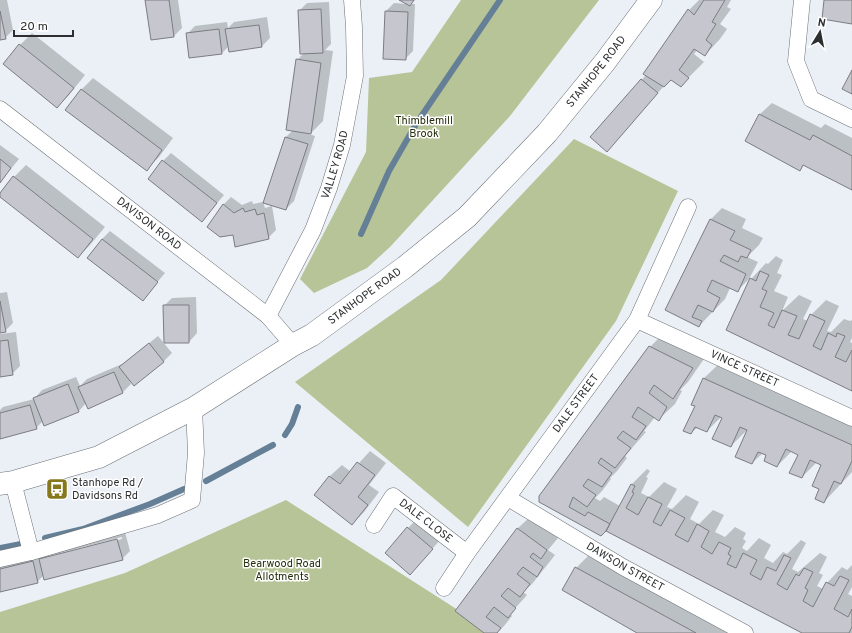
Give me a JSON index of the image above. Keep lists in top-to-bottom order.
{
  "streets": {
    "street": [
      "STANHOPE ROAD",
      "VALLEY ROAD",
      "DAVISON ROAD",
      "VINCE STREET",
      "DALE STREET",
      "DALE CLOSE",
      "DAWSON STREET"
    ]
  },
  "crossings": [
    ["STANHOPE ROAD", "DAVISON ROAD"],
    ["VALLEY ROAD", "DAVISON ROAD"],
    ["VINCE STREET", "DALE STREET"],
    ["DALE STREET", "DALE CLOSE"],
    ["DALE STREET", "DAWSON STREET"]
  ],
  "parks": ["Thimblemill Brook", "Bearwood Road Allotments"],
  "places": {
    "bus stop": ["Stanhope Rd / Davidsons Rd"]
  },
  "scale_bar": "20 m",
  "north": "top"
}
